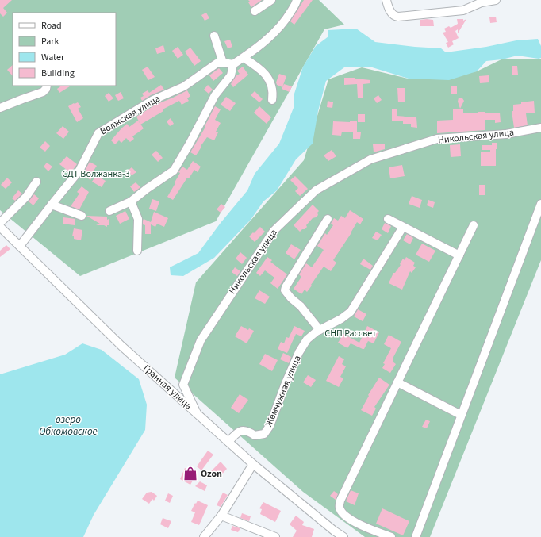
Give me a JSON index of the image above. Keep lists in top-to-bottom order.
{
  "streets": {
    "street": [
      "Волжская улица",
      "Никольская улица",
      "Гранная улица",
      "Жемчужная улица"
    ]
  },
  "crossings": [
    ["Волжская улица", "Гранная улица"],
    ["Никольская улица", "Гранная улица"],
    ["Гранная улица", "Жемчужная улица"]
  ],
  "water": ["озеро Обкомовское"],
  "parks": ["СДТ Волжанка-3", "СНП Рассвет"],
  "places": {
    "shop": ["Ozon"]
  },
  "legend": [
    "Road",
    "Park",
    "Water",
    "Building"
  ]
}
